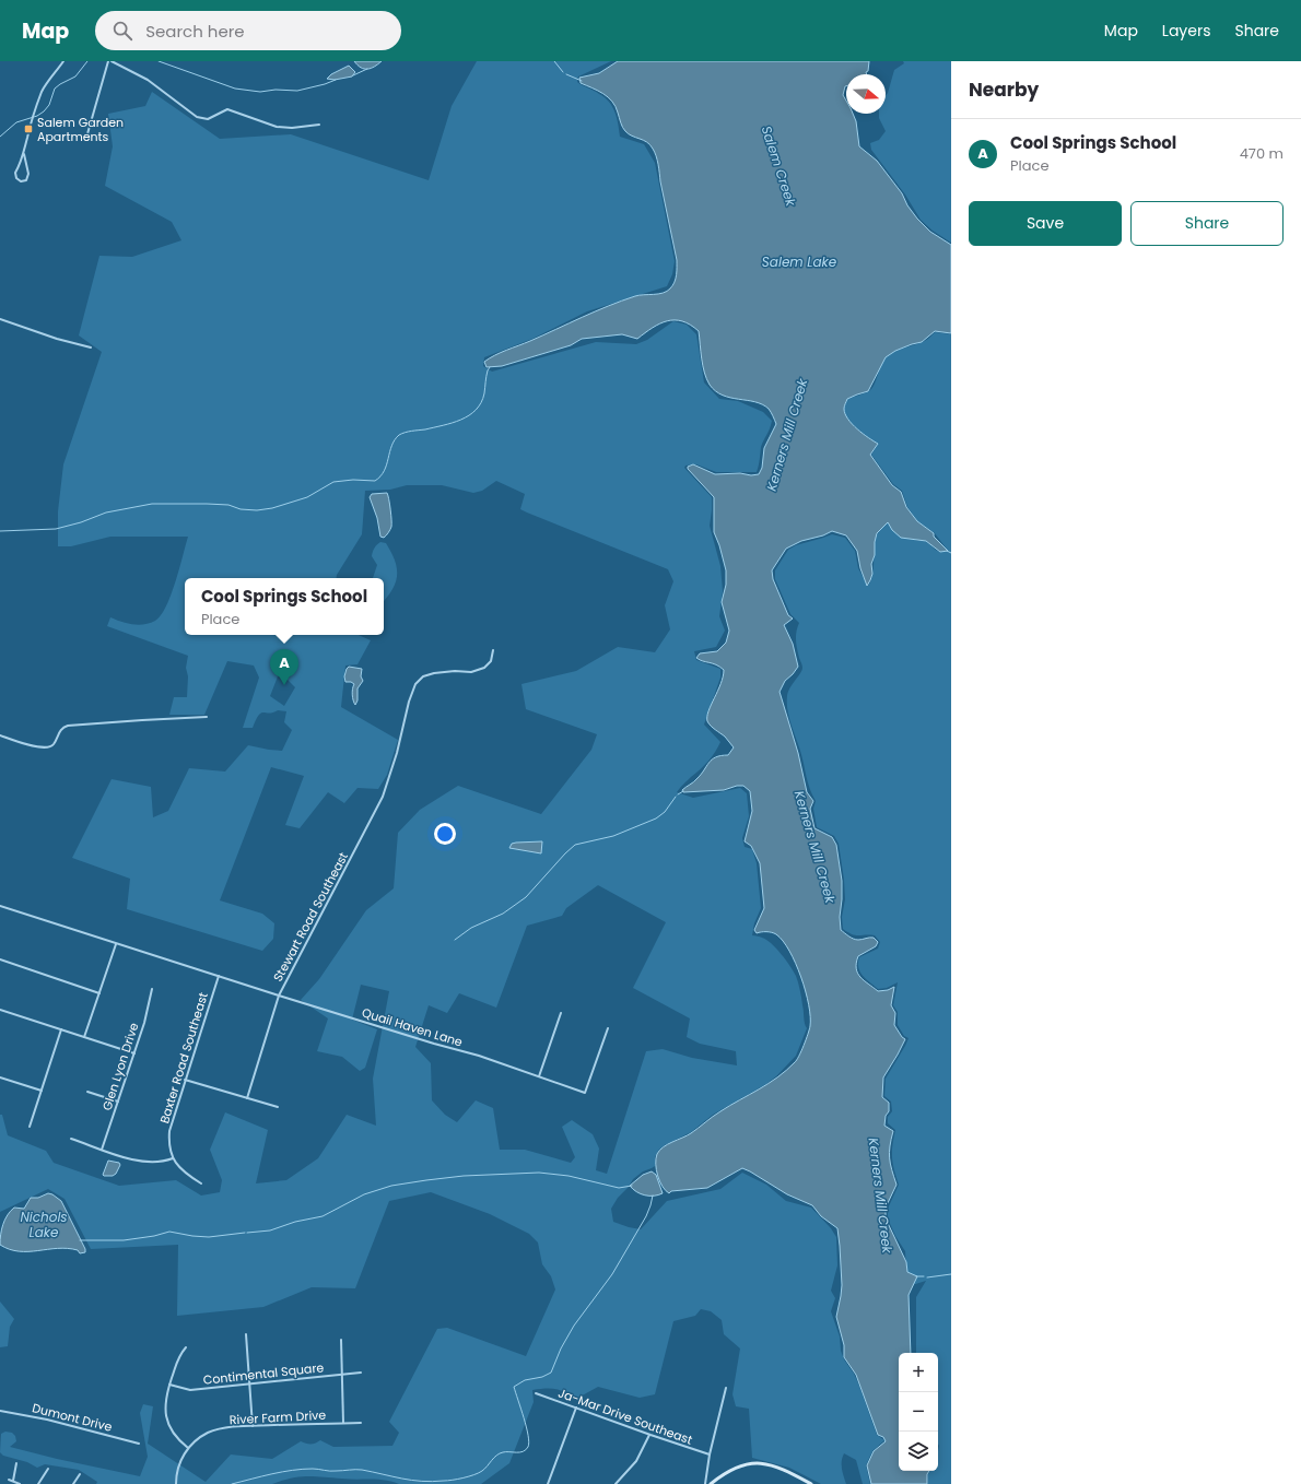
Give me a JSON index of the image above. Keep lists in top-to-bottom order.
{
  "streets": {
    "street": [
      "Stewart Road Southeast",
      "Quail Haven Lane",
      "Baxter Road Southeast",
      "Glen Lyon Drive",
      "Contimental Square",
      "Ja-Mar Drive Southeast",
      "Dumont Drive",
      "River Farm Drive"
    ]
  },
  "crossings": [
    ["Stewart Road Southeast", "Quail Haven Lane"],
    ["Stewart Road Southeast", "Baxter Road Southeast"]
  ],
  "water": [
    "Salem Creek",
    "Salem Lake",
    "Kerners Mill Creek",
    "Nichols Lake"
  ],
  "places": {
    "transit": ["Salem Garden Apartments"]
  },
  "north": "right",
  "page": {
    "header": "Map",
    "search": "Search here",
    "nav": ["Map", "Layers", "Share"],
    "heading": "Nearby",
    "list": [
      {
        "mark": "A",
        "name": "Cool Springs School",
        "note": "Place",
        "value": "470 m"
      }
    ],
    "buttons": ["Save", "Share"],
    "popup": ["Cool Springs School", "Place"],
    "pins": "A",
    "map_buttons": ["+", "−"]
  }
}
